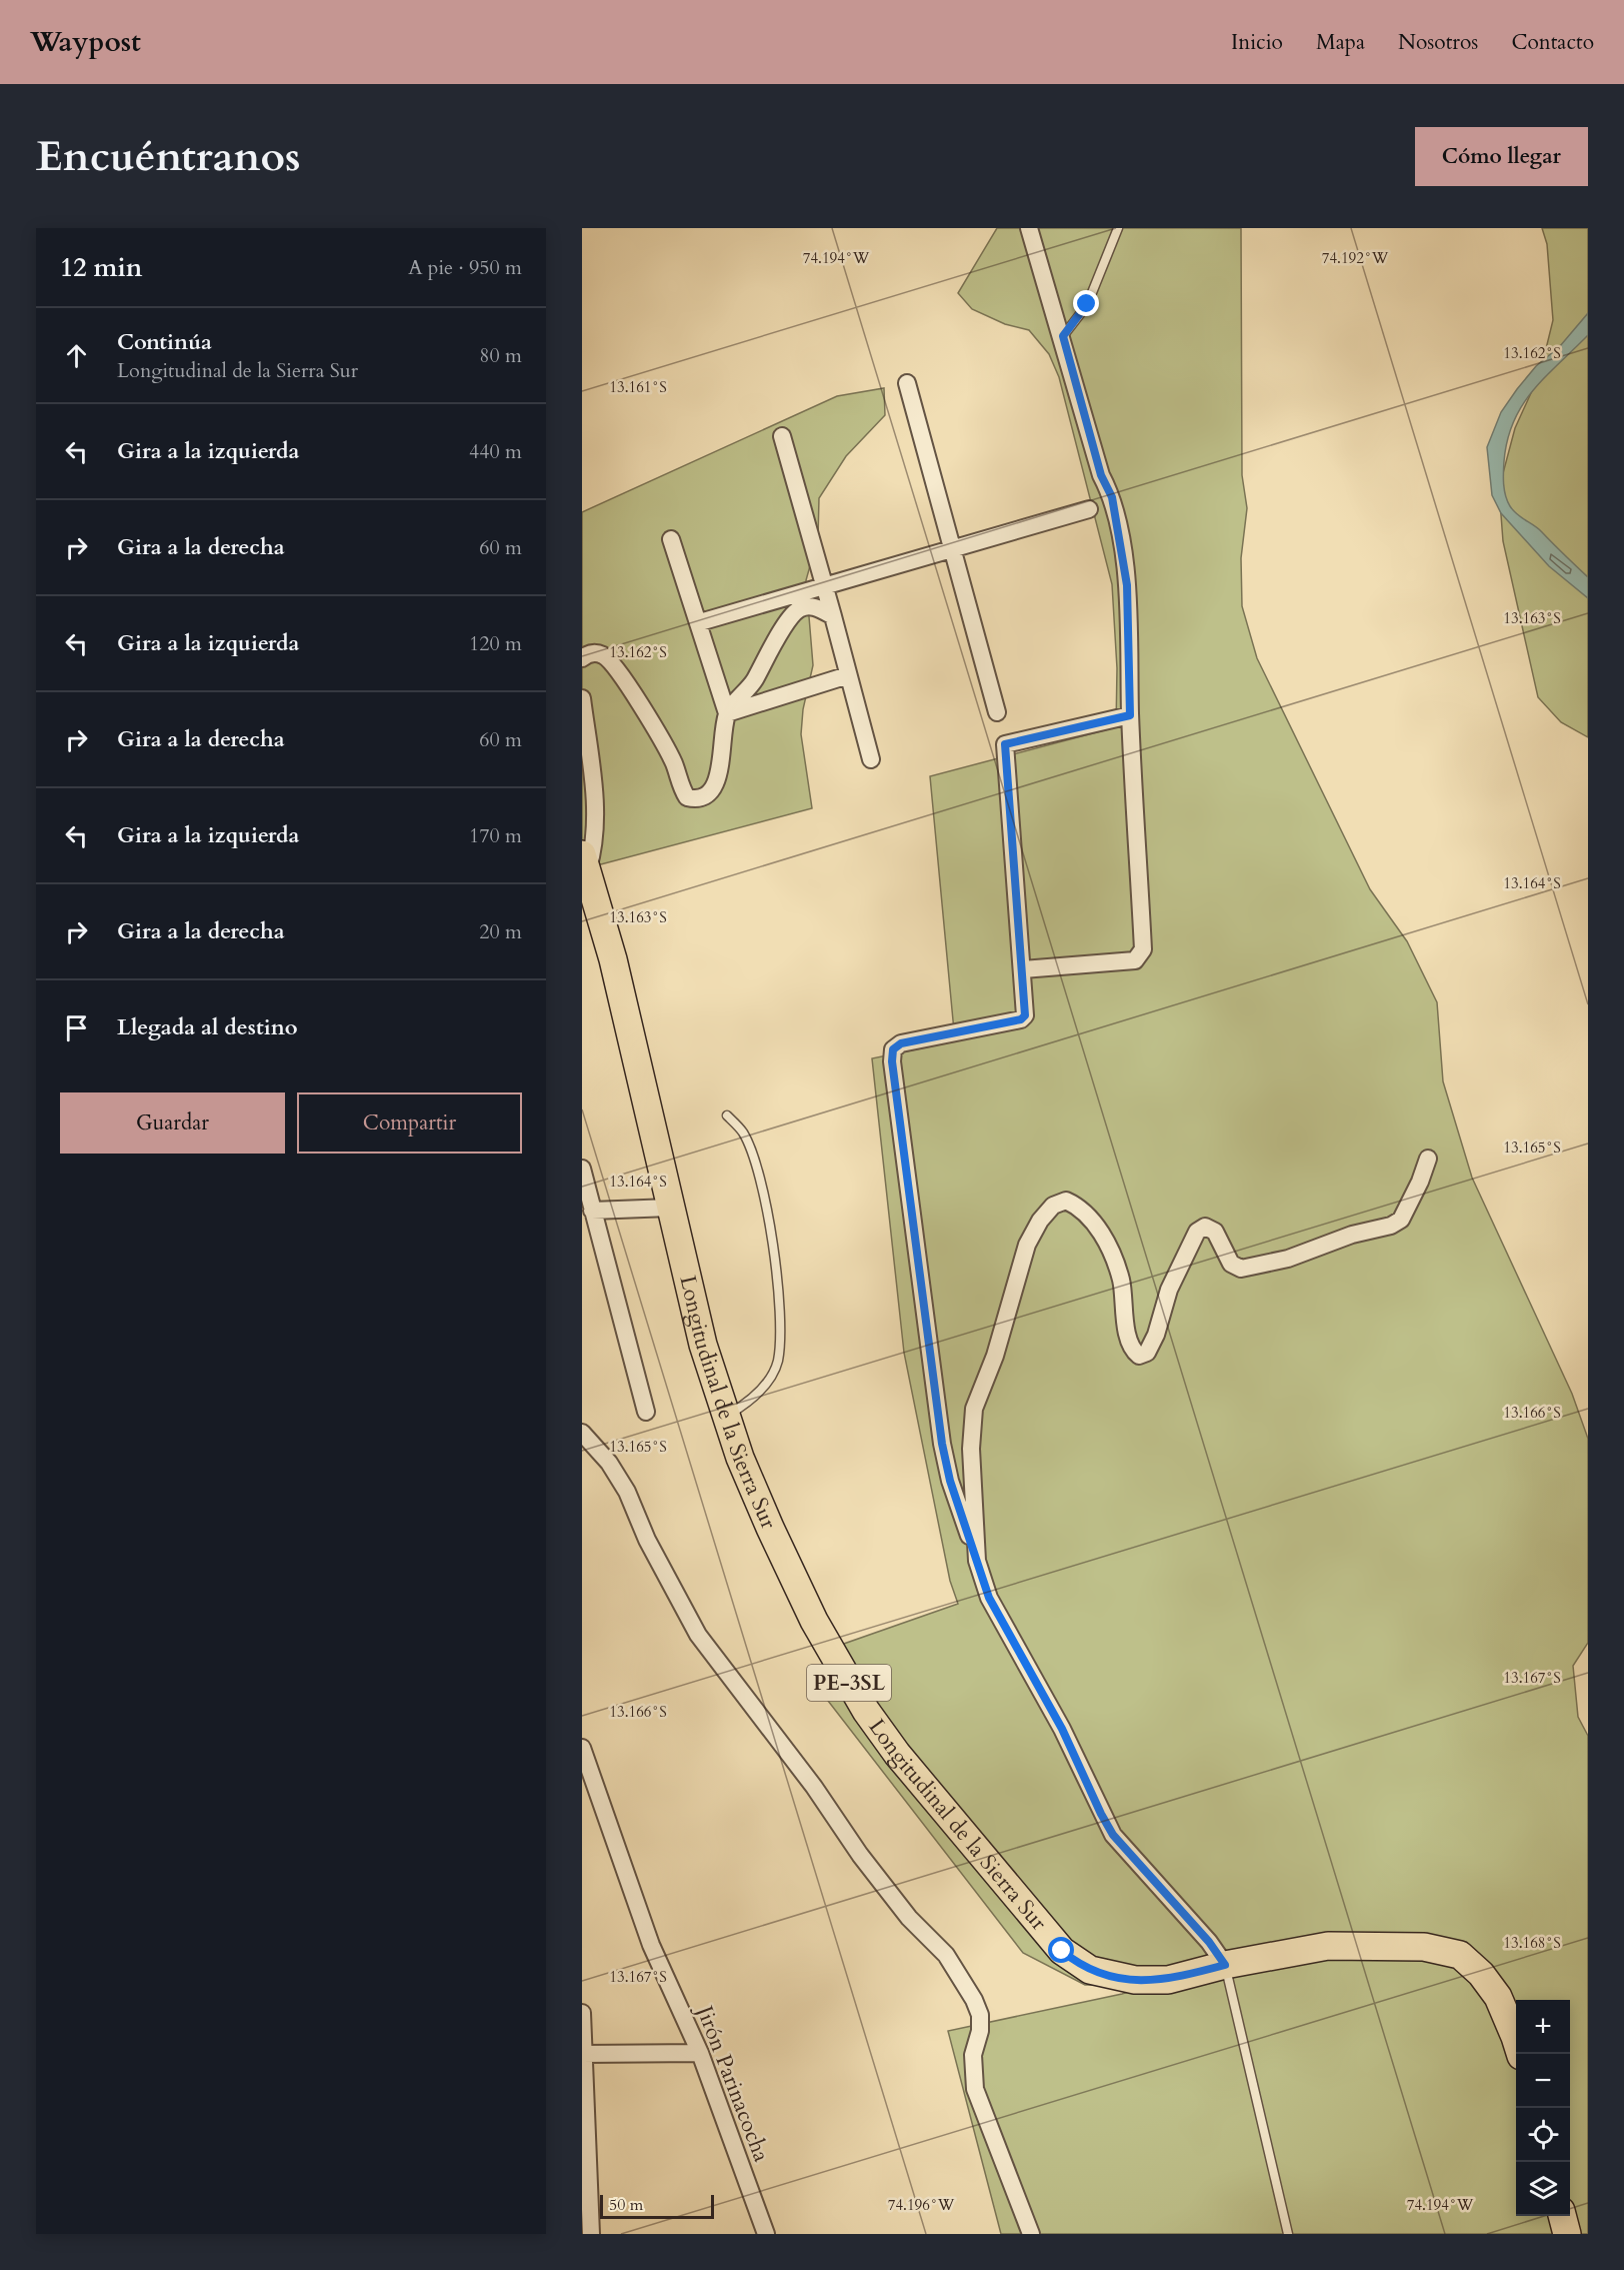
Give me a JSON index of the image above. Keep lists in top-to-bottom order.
{
  "streets": {
    "main road": ["Longitudinal de la Sierra Sur", "PE-3SL"],
    "street": ["Jirón Parinacocha"]
  },
  "scale_bar": "50 m",
  "page": {
    "header": "Waypost",
    "nav": [
      "Inicio",
      "Mapa",
      "Nosotros",
      "Contacto"
    ],
    "buttons": [
      "Cómo llegar",
      ["Guardar", "Compartir"]
    ],
    "title": "Encuéntranos",
    "heading": ["12 min", "A pie · 950 m"],
    "list": [
      ["Continúa", "Longitudinal de la Sierra Sur", "80 m"],
      ["Gira a la izquierda", "440 m"],
      ["Gira a la derecha", "60 m"],
      ["Gira a la izquierda", "120 m"],
      ["Gira a la derecha", "60 m"],
      ["Gira a la izquierda", "170 m"],
      ["Gira a la derecha", "20 m"],
      "Llegada al destino"
    ],
    "map_buttons": ["+", "−"],
    "scale": "50 m"
  },
  "coordinates": [
    "74.192°W",
    "74.194°W",
    "13.162°S",
    "13.161°S",
    "13.163°S",
    "13.164°S",
    "13.165°S",
    "13.166°S",
    "13.167°S",
    "13.168°S",
    "74.196°W"
  ]
}
